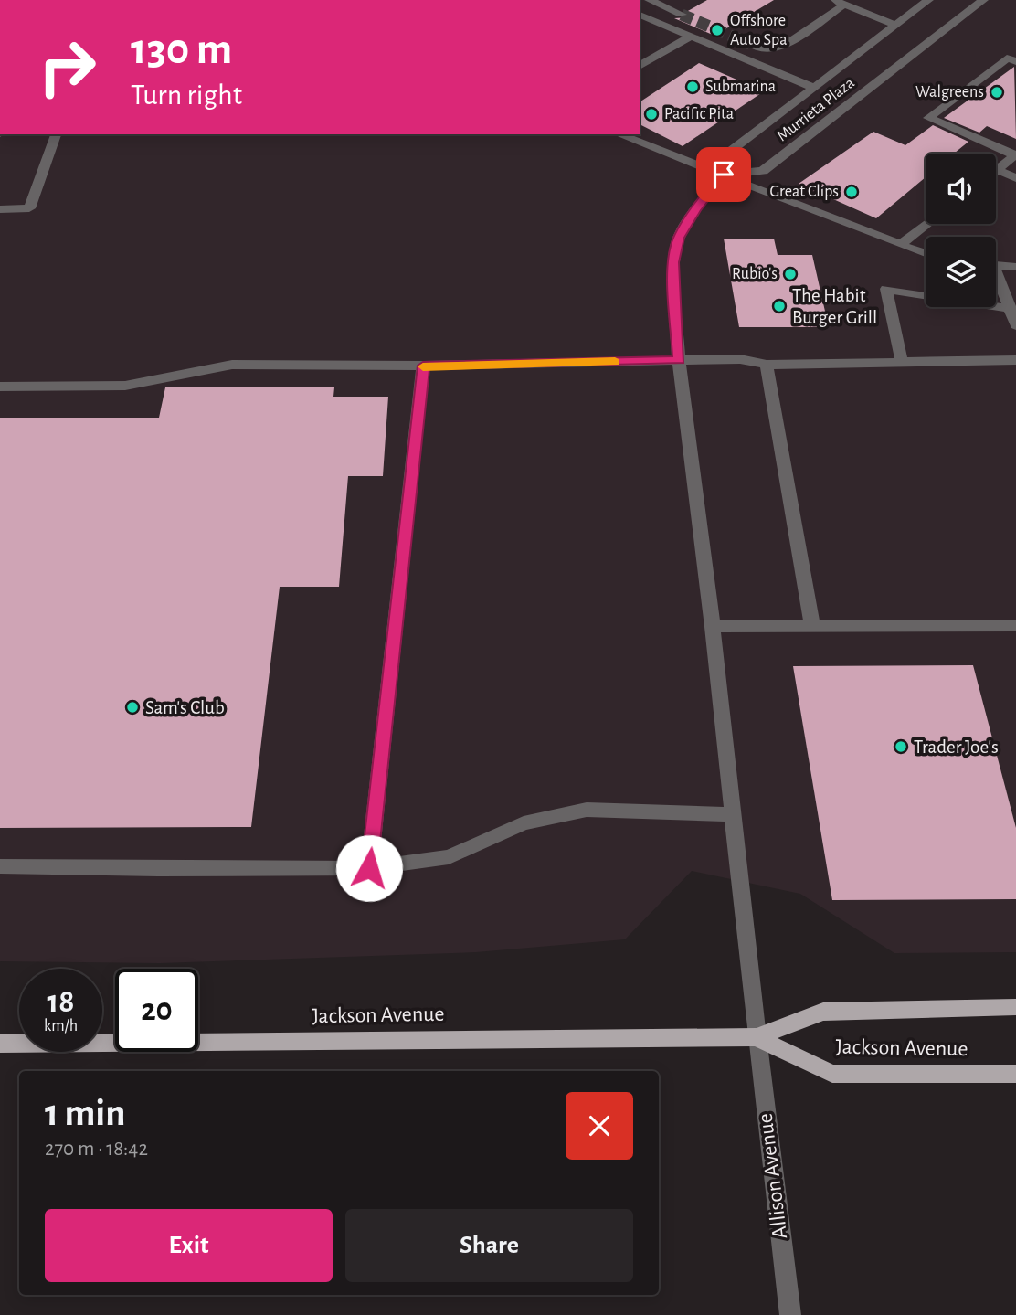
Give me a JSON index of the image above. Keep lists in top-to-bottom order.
{
  "streets": {
    "main road": ["Jackson Avenue"],
    "street": ["Murrieta Plaza", "Allison Avenue"]
  },
  "crossings": [
    ["Murrieta Plaza", "Allison Avenue"],
    ["Jackson Avenue", "Allison Avenue"]
  ],
  "places": [
    "Offshore Auto Spa",
    "Submarina",
    "Walgreens",
    "Pacific Pita",
    "Great Clips",
    "Rubio's",
    "The Habit Burger Grill",
    "Sam's Club",
    "Trader Joe's"
  ],
  "page": {
    "turn": ["130 m", "Turn right"],
    "speed": "18 km/h",
    "limit": "20",
    "heading": ["1 min", "270 m · 18:42"],
    "buttons": ["Exit", "Share"]
  }
}
